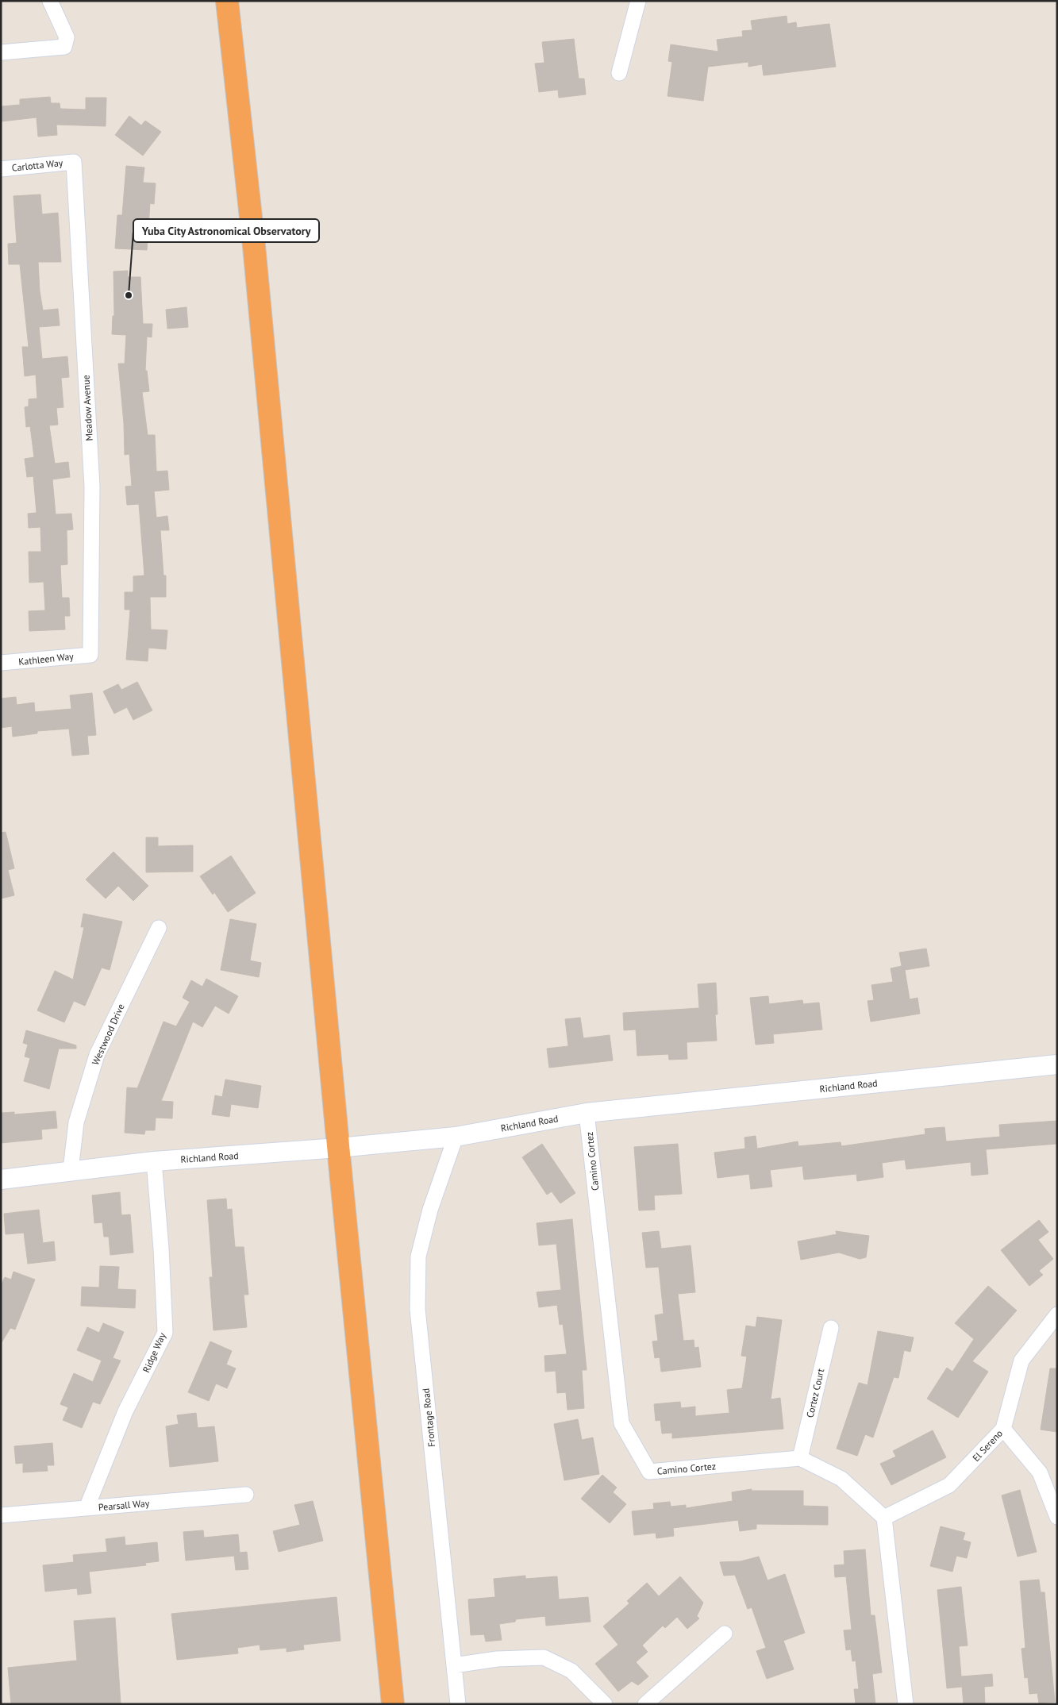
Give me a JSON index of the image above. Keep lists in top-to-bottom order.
{
  "streets": {
    "street": [
      "Carlotta Way",
      "Meadow Avenue",
      "Kathleen Way",
      "Westwood Drive",
      "Richland Road",
      "Camino Cortez",
      "Ridge Way",
      "Cortez Court",
      "Frontage Road",
      "El Sereno",
      "Pearsall Way"
    ]
  },
  "crossings": [
    ["Carlotta Way", "Meadow Avenue"],
    ["Meadow Avenue", "Kathleen Way"],
    ["Westwood Drive", "Richland Road"],
    ["Richland Road", "Camino Cortez"],
    ["Richland Road", "Ridge Way"],
    ["Richland Road", "Frontage Road"],
    ["Camino Cortez", "Cortez Court"],
    ["Ridge Way", "Pearsall Way"]
  ],
  "places": ["Yuba City Astronomical Observatory"]
}
